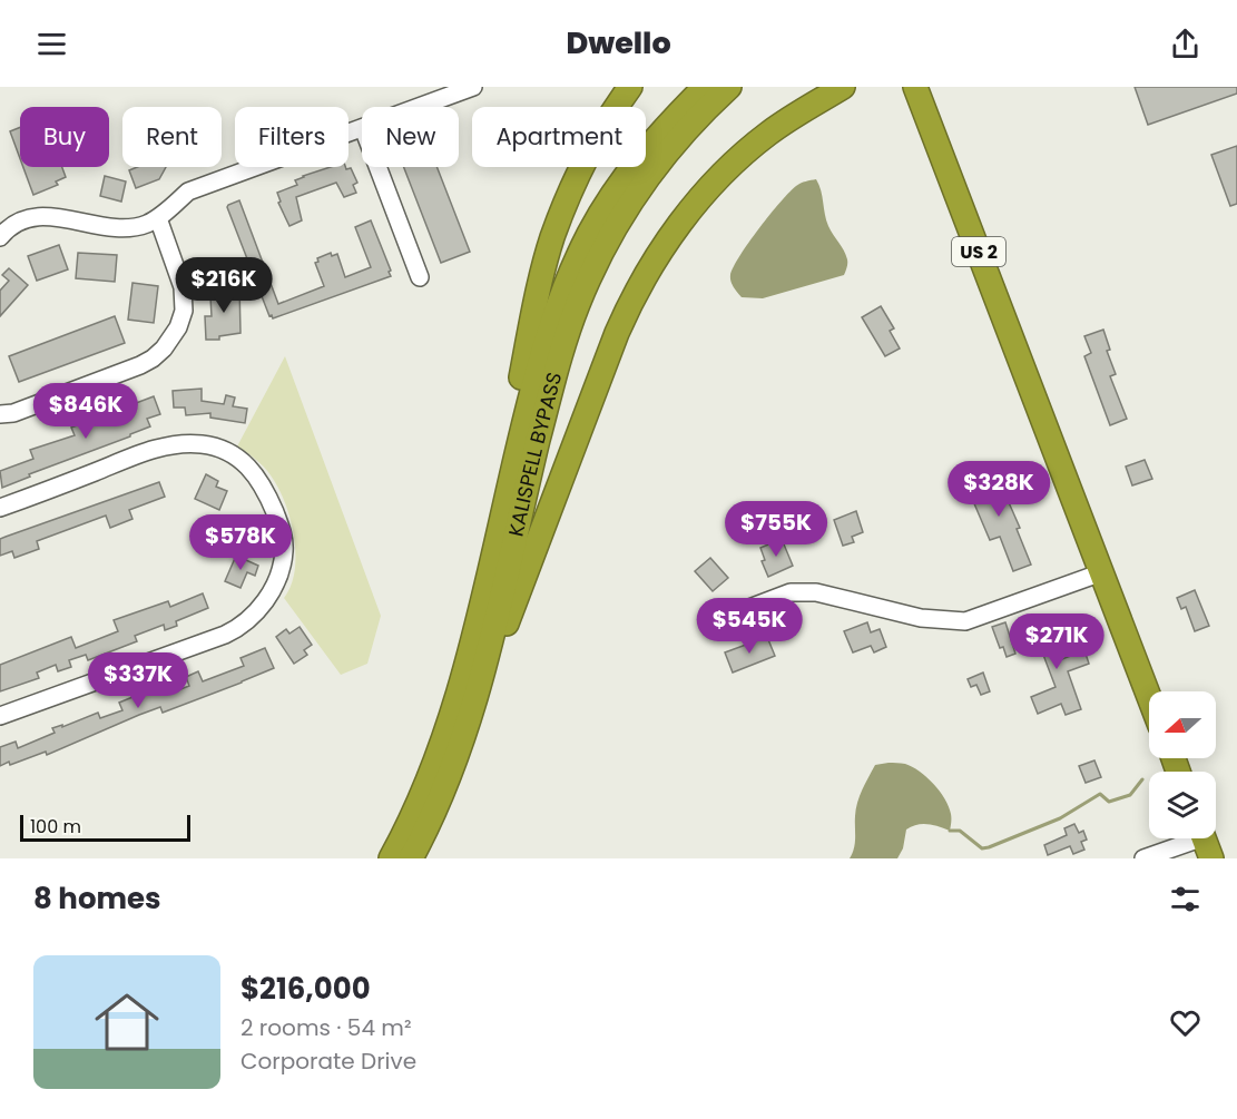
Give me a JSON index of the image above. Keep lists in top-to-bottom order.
{
  "streets": {
    "highway": ["US 2", "KALISPELL BYPASS"]
  },
  "scale_bar": "100 m",
  "north": "left",
  "page": {
    "header": "Dwello",
    "chip": [
      "Buy",
      "Rent",
      "Filters",
      "New",
      "Apartment"
    ],
    "price": [
      "$216K",
      "$846K",
      "$328K",
      "$755K",
      "$578K",
      "$545K",
      "$271K",
      "$337K"
    ],
    "scale": "100 m",
    "heading": "8 homes",
    "list": [
      {
        "name": "$216,000",
        "note": "2 rooms · 54 m² · Corporate Drive"
      }
    ]
  }
}
